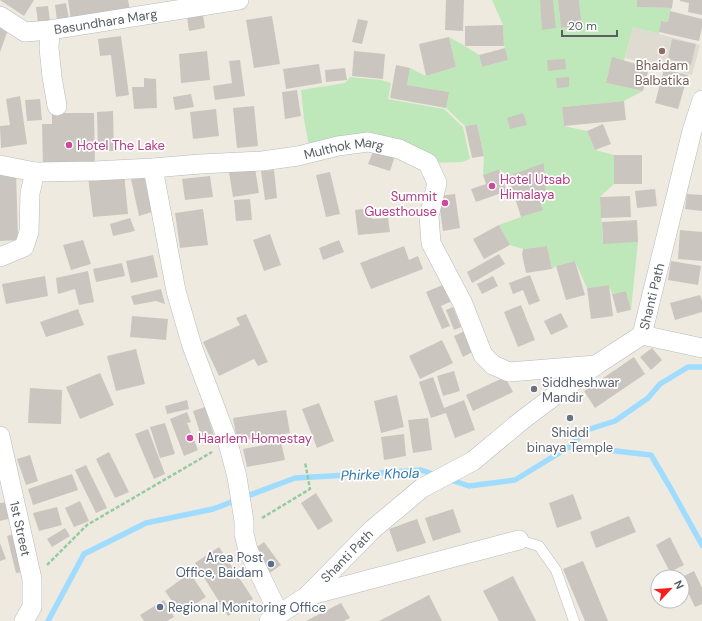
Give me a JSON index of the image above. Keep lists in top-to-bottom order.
{
  "streets": {
    "street": [
      "Basundhara Marg",
      "Multhok Marg",
      "Shanti Path",
      "1st Street"
    ]
  },
  "crossings": [
    ["Multhok Marg", "Shanti Path"]
  ],
  "water": ["Phirke Khola"],
  "places": [
    "Bhaidam Balbatika",
    "Hotel The Lake",
    "Hotel Utsab Himalaya",
    "Summit Guesthouse",
    "Siddheshwar Mandir",
    "Shiddi binaya Temple",
    "Haarlem Homestay",
    "Area Post Office, Baidam",
    "Regional Monitoring Office"
  ],
  "scale_bar": "20 m",
  "north": "top right"
}
